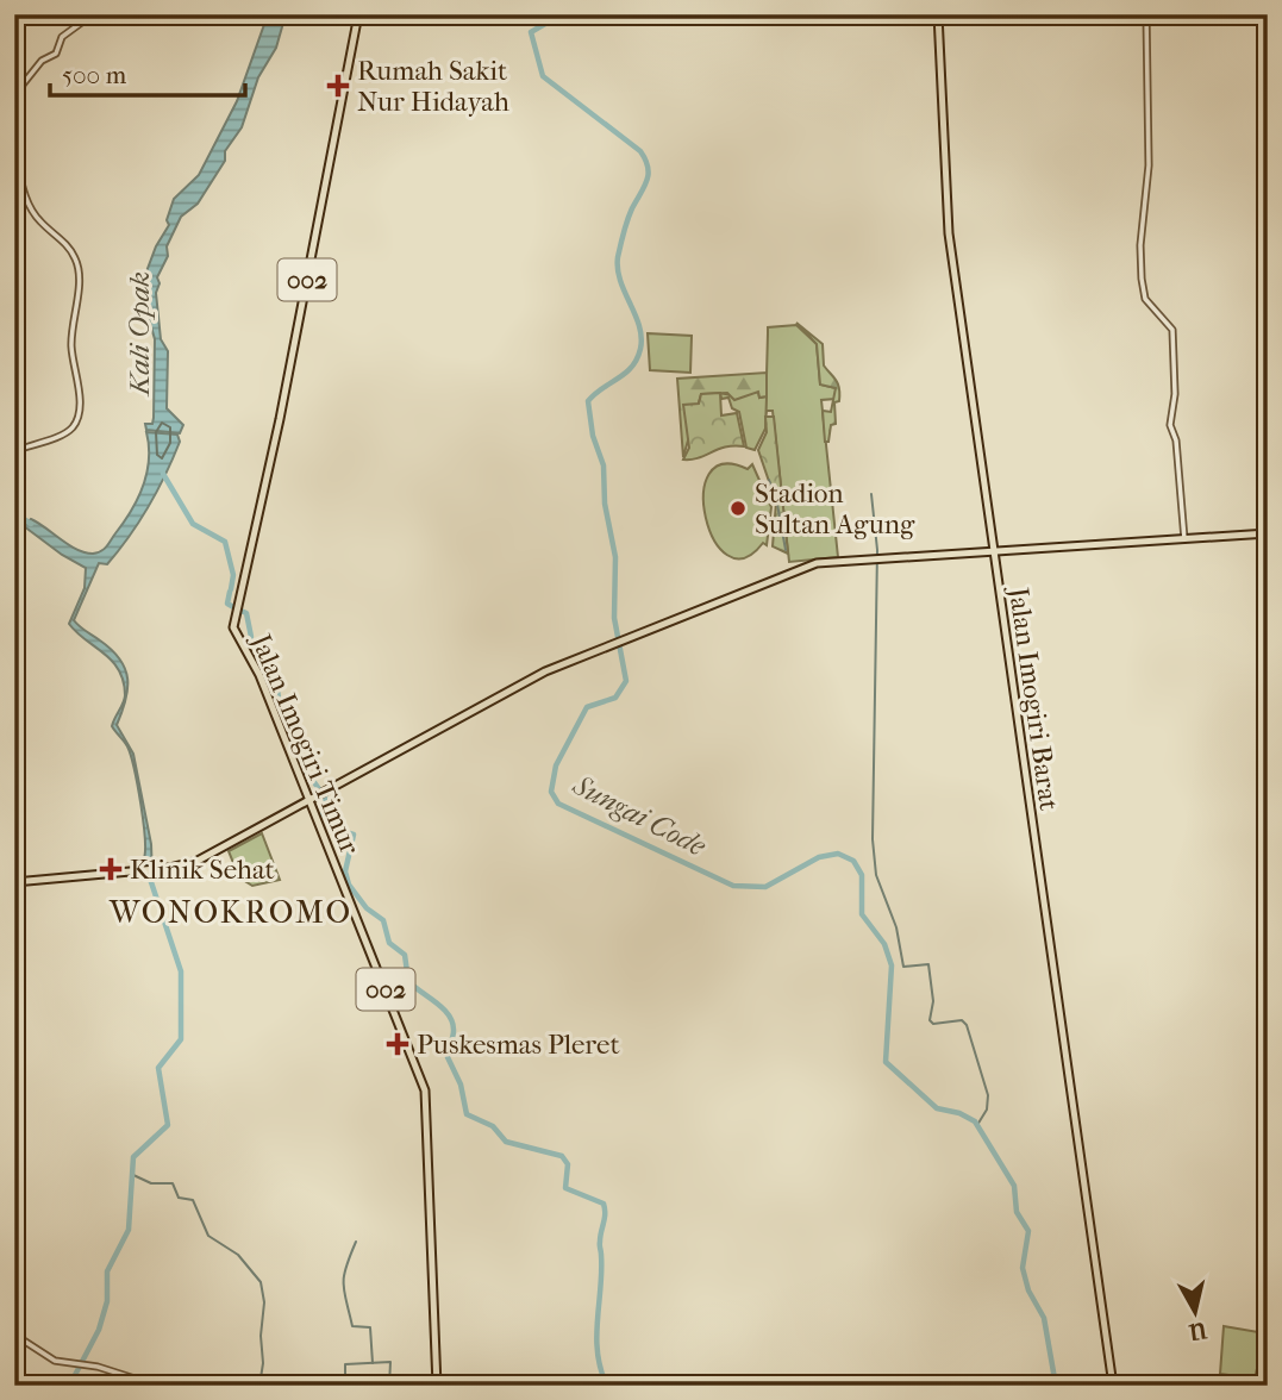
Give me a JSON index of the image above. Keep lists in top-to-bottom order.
{
  "streets": {
    "main road": ["002", "Jalan Imogiri Barat", "Jalan Imogiri Timur"]
  },
  "districts": ["WONOKROMO"],
  "water": ["Kali Opak", "Sungai Code"],
  "places": {
    "health": ["Rumah Sakit Nur Hidayah", "Klinik Sehat", "Puskesmas Pleret"],
    "other": ["Stadion Sultan Agung"]
  },
  "scale_bar": "500 m",
  "north": "bottom"
}
